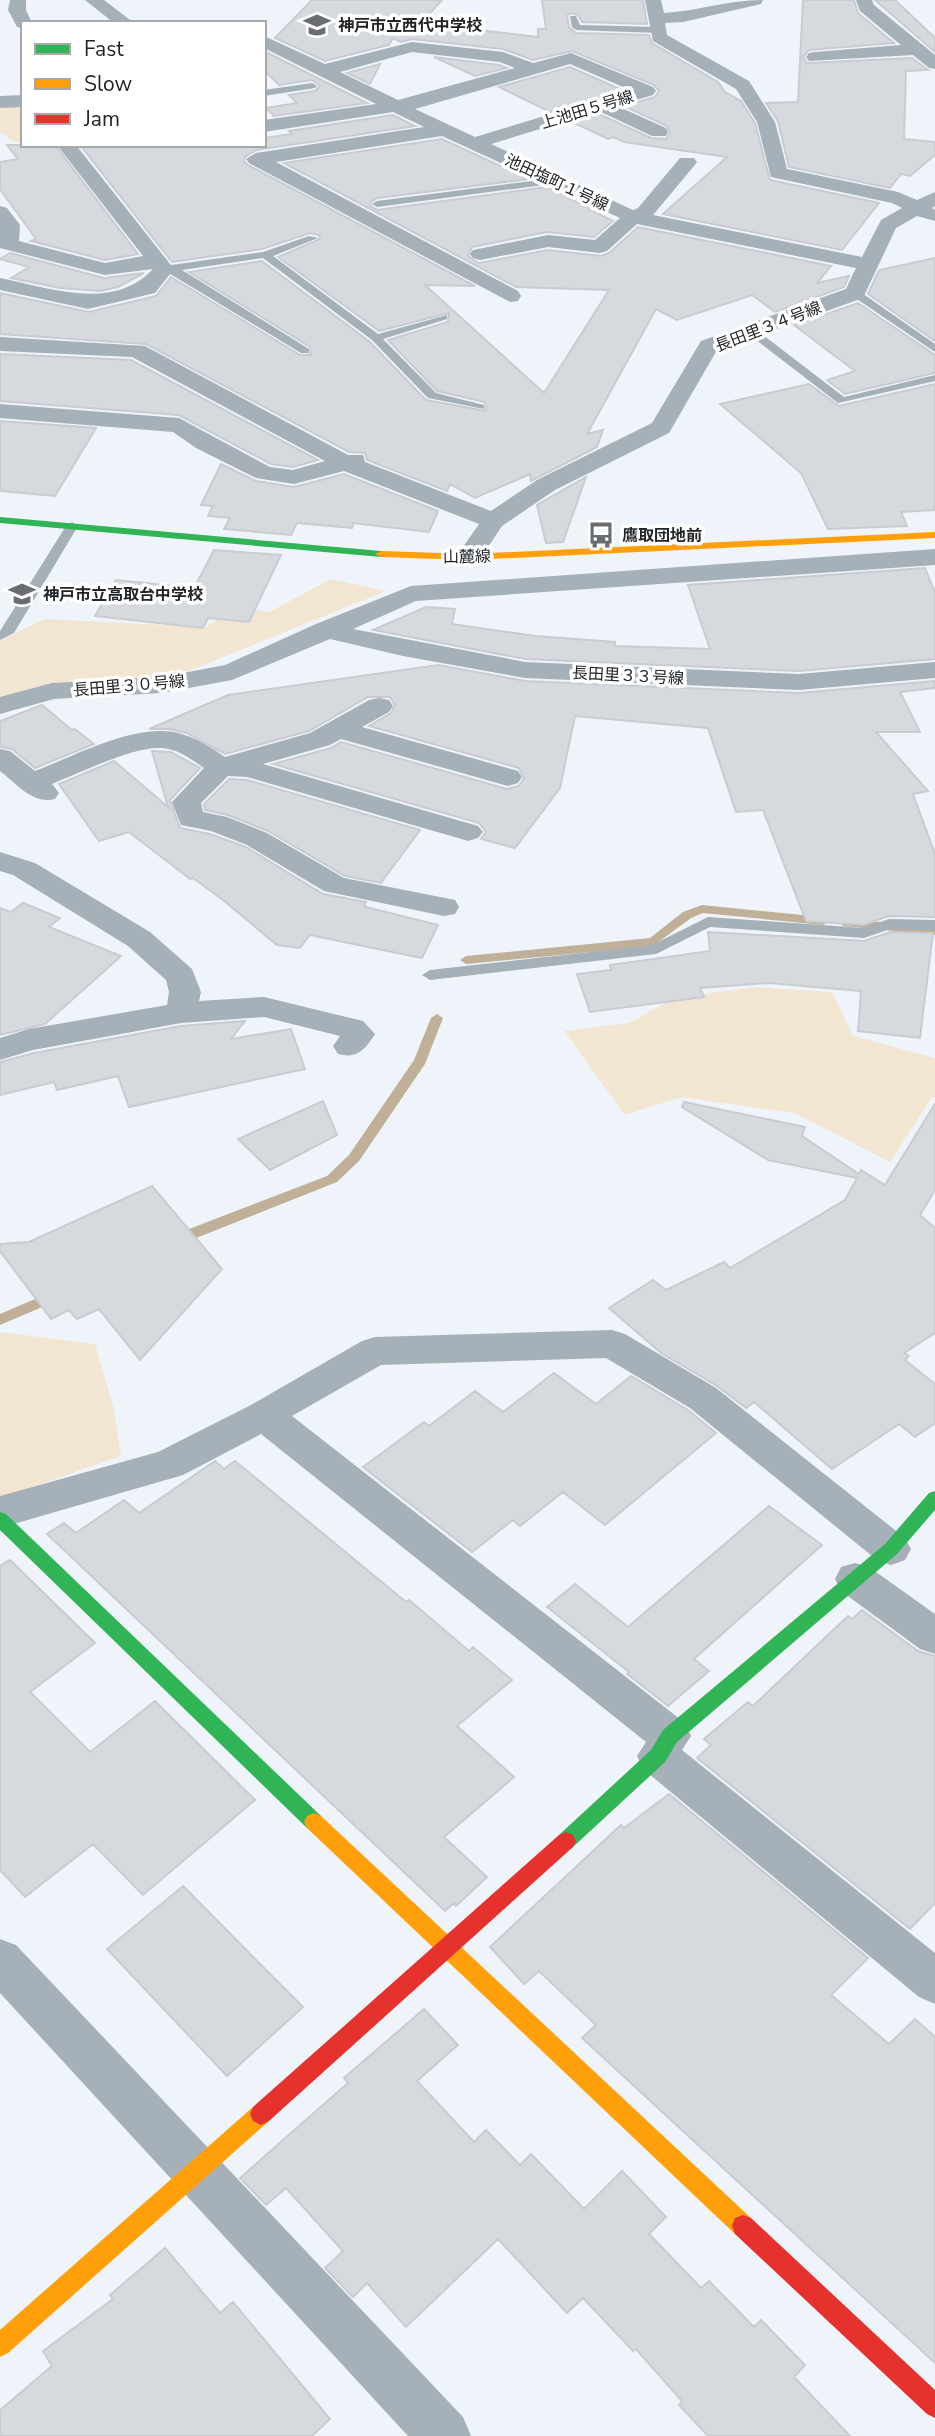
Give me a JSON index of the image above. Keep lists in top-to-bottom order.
{
  "streets": {
    "street": [
      "上池田５号線",
      "池田塩町１号線",
      "長田里３４号線",
      "山麓線",
      "長田里３３号線",
      "長田里３０号線"
    ]
  },
  "crossings": [
    ["上池田５号線", "池田塩町１号線"],
    ["長田里３４号線", "山麓線"],
    ["山麓線", "長田里３０号線"],
    ["長田里３３号線", "長田里３０号線"]
  ],
  "places": {
    "school or university": ["神戸市立西代中学校", "神戸市立高取台中学校"],
    "bus stop": ["鷹取団地前"]
  },
  "legend": ["Fast", "Slow", "Jam"]
}
